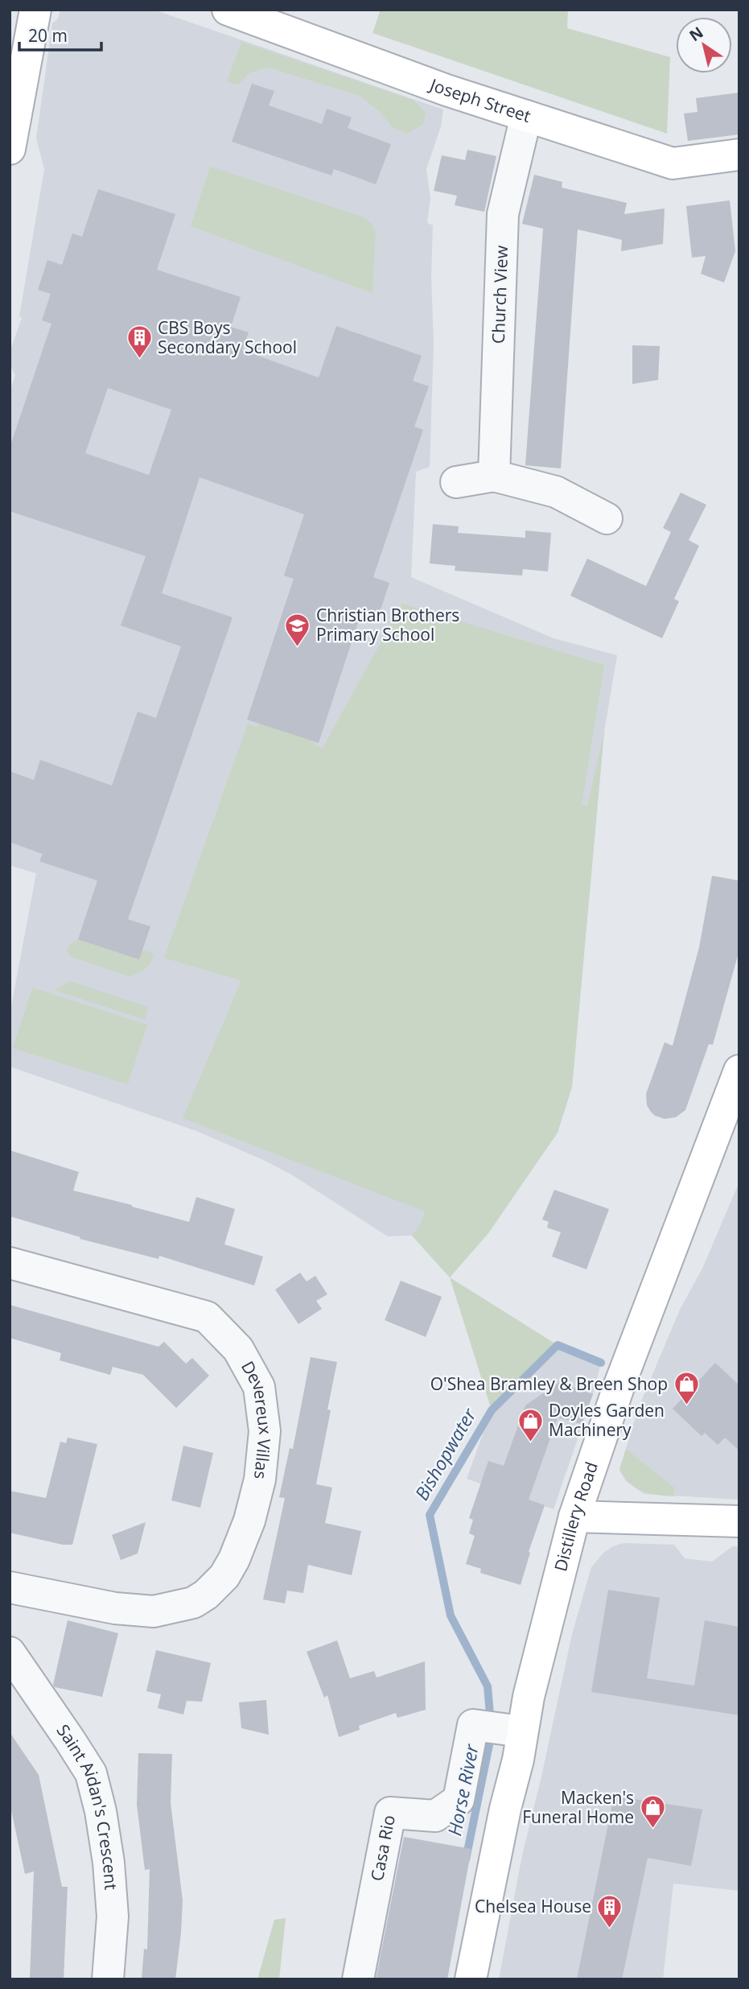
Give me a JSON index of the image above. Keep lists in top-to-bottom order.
{
  "streets": {
    "main road": ["Joseph Street", "Distillery Road"],
    "street": [
      "Church View",
      "Devereux Villas",
      "Saint Aidan's Crescent",
      "Casa Rio"
    ]
  },
  "crossings": [
    ["Joseph Street", "Church View"],
    ["Distillery Road", "Casa Rio"]
  ],
  "water": ["Bishopwater", "Horse River"],
  "places": {
    "building": ["CBS Boys Secondary School", "Chelsea House"],
    "school or university": ["Christian Brothers Primary School"],
    "shop": ["O'Shea Bramley & Breen Shop", "Doyles Garden Machinery", "Macken's Funeral Home"]
  },
  "scale_bar": "20 m",
  "north": "top left"
}
